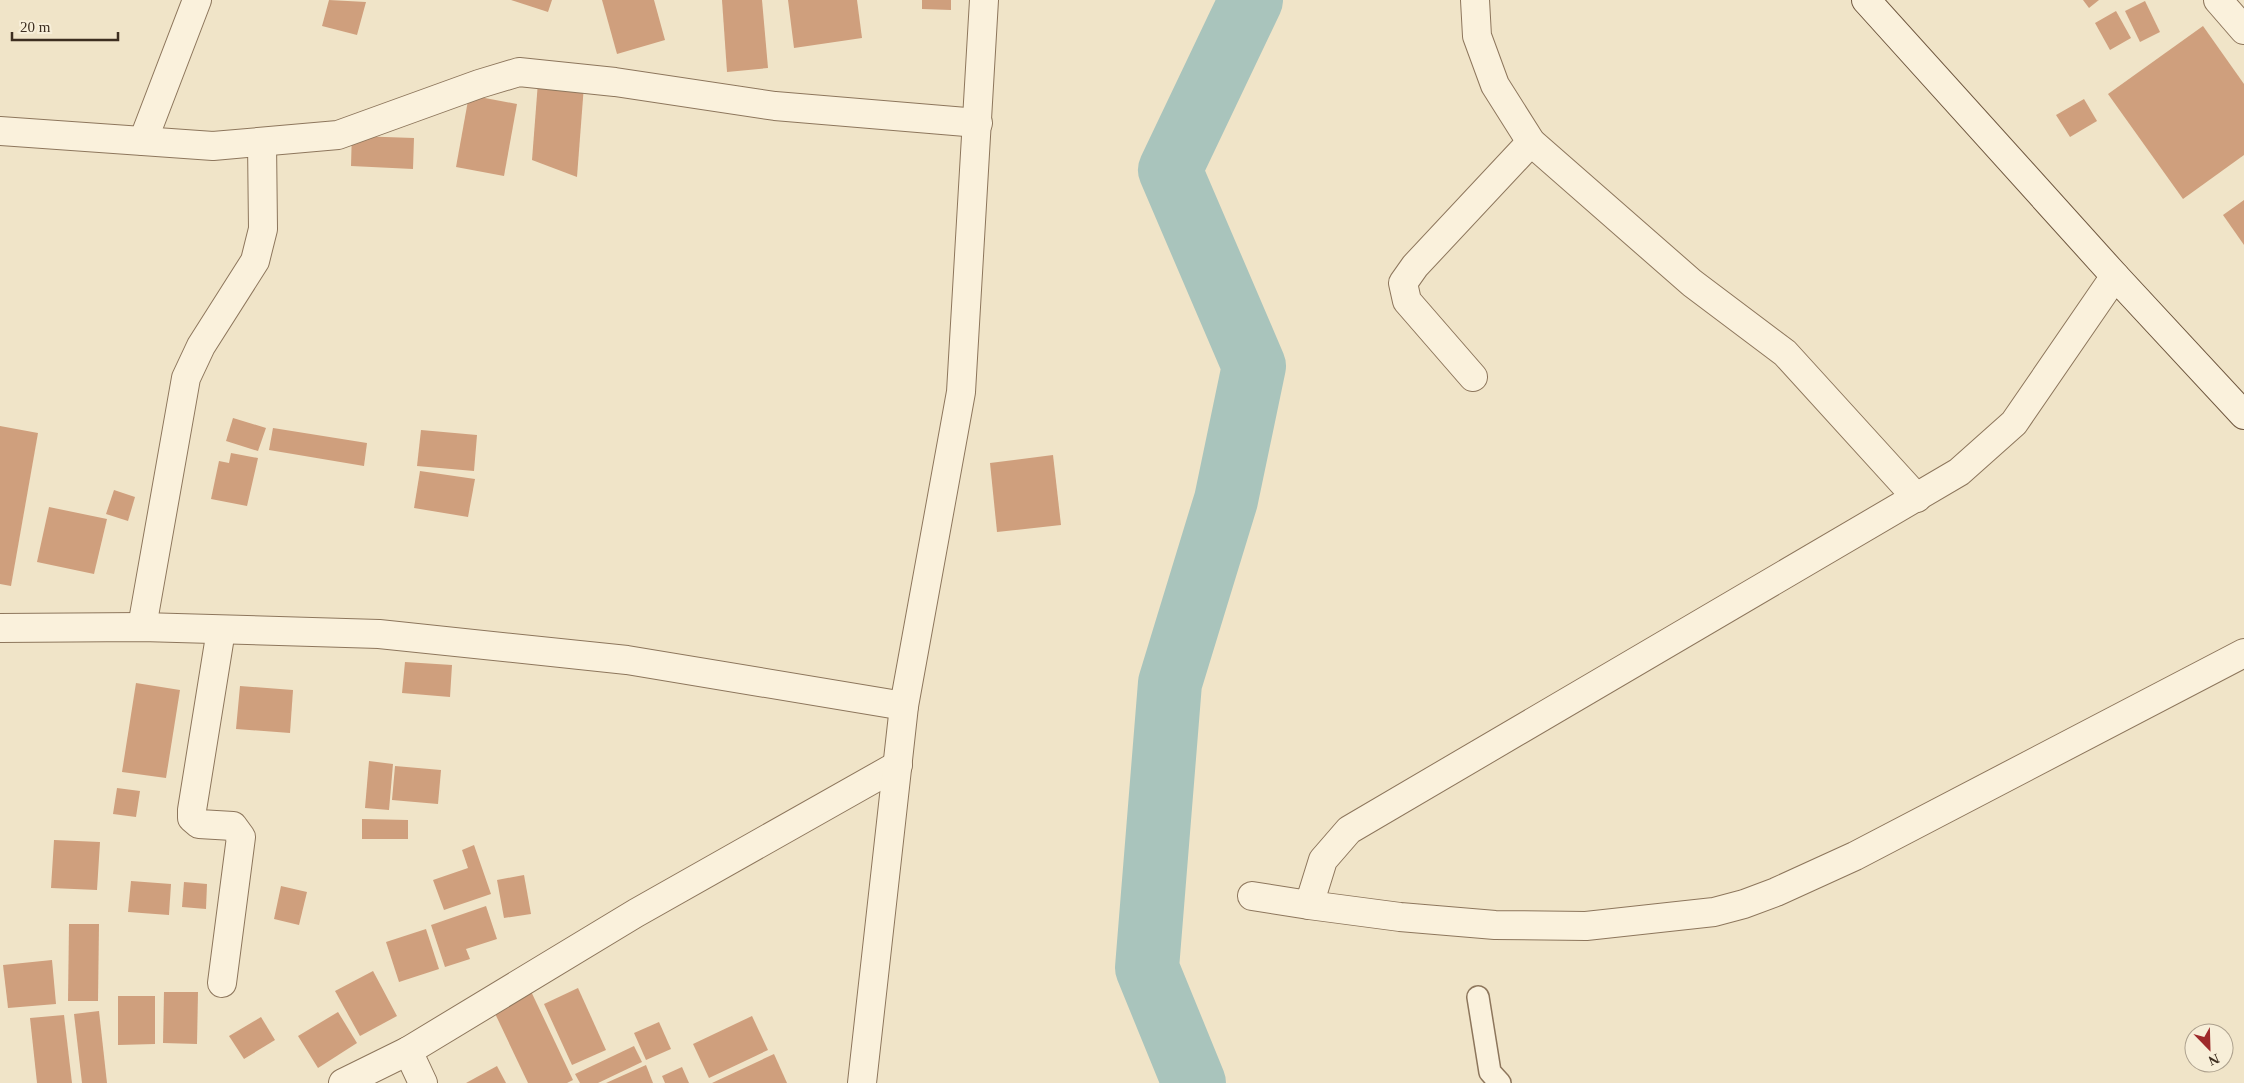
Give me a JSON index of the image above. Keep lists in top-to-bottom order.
{
  "scale_bar": "20 m",
  "north": "bottom right"
}
